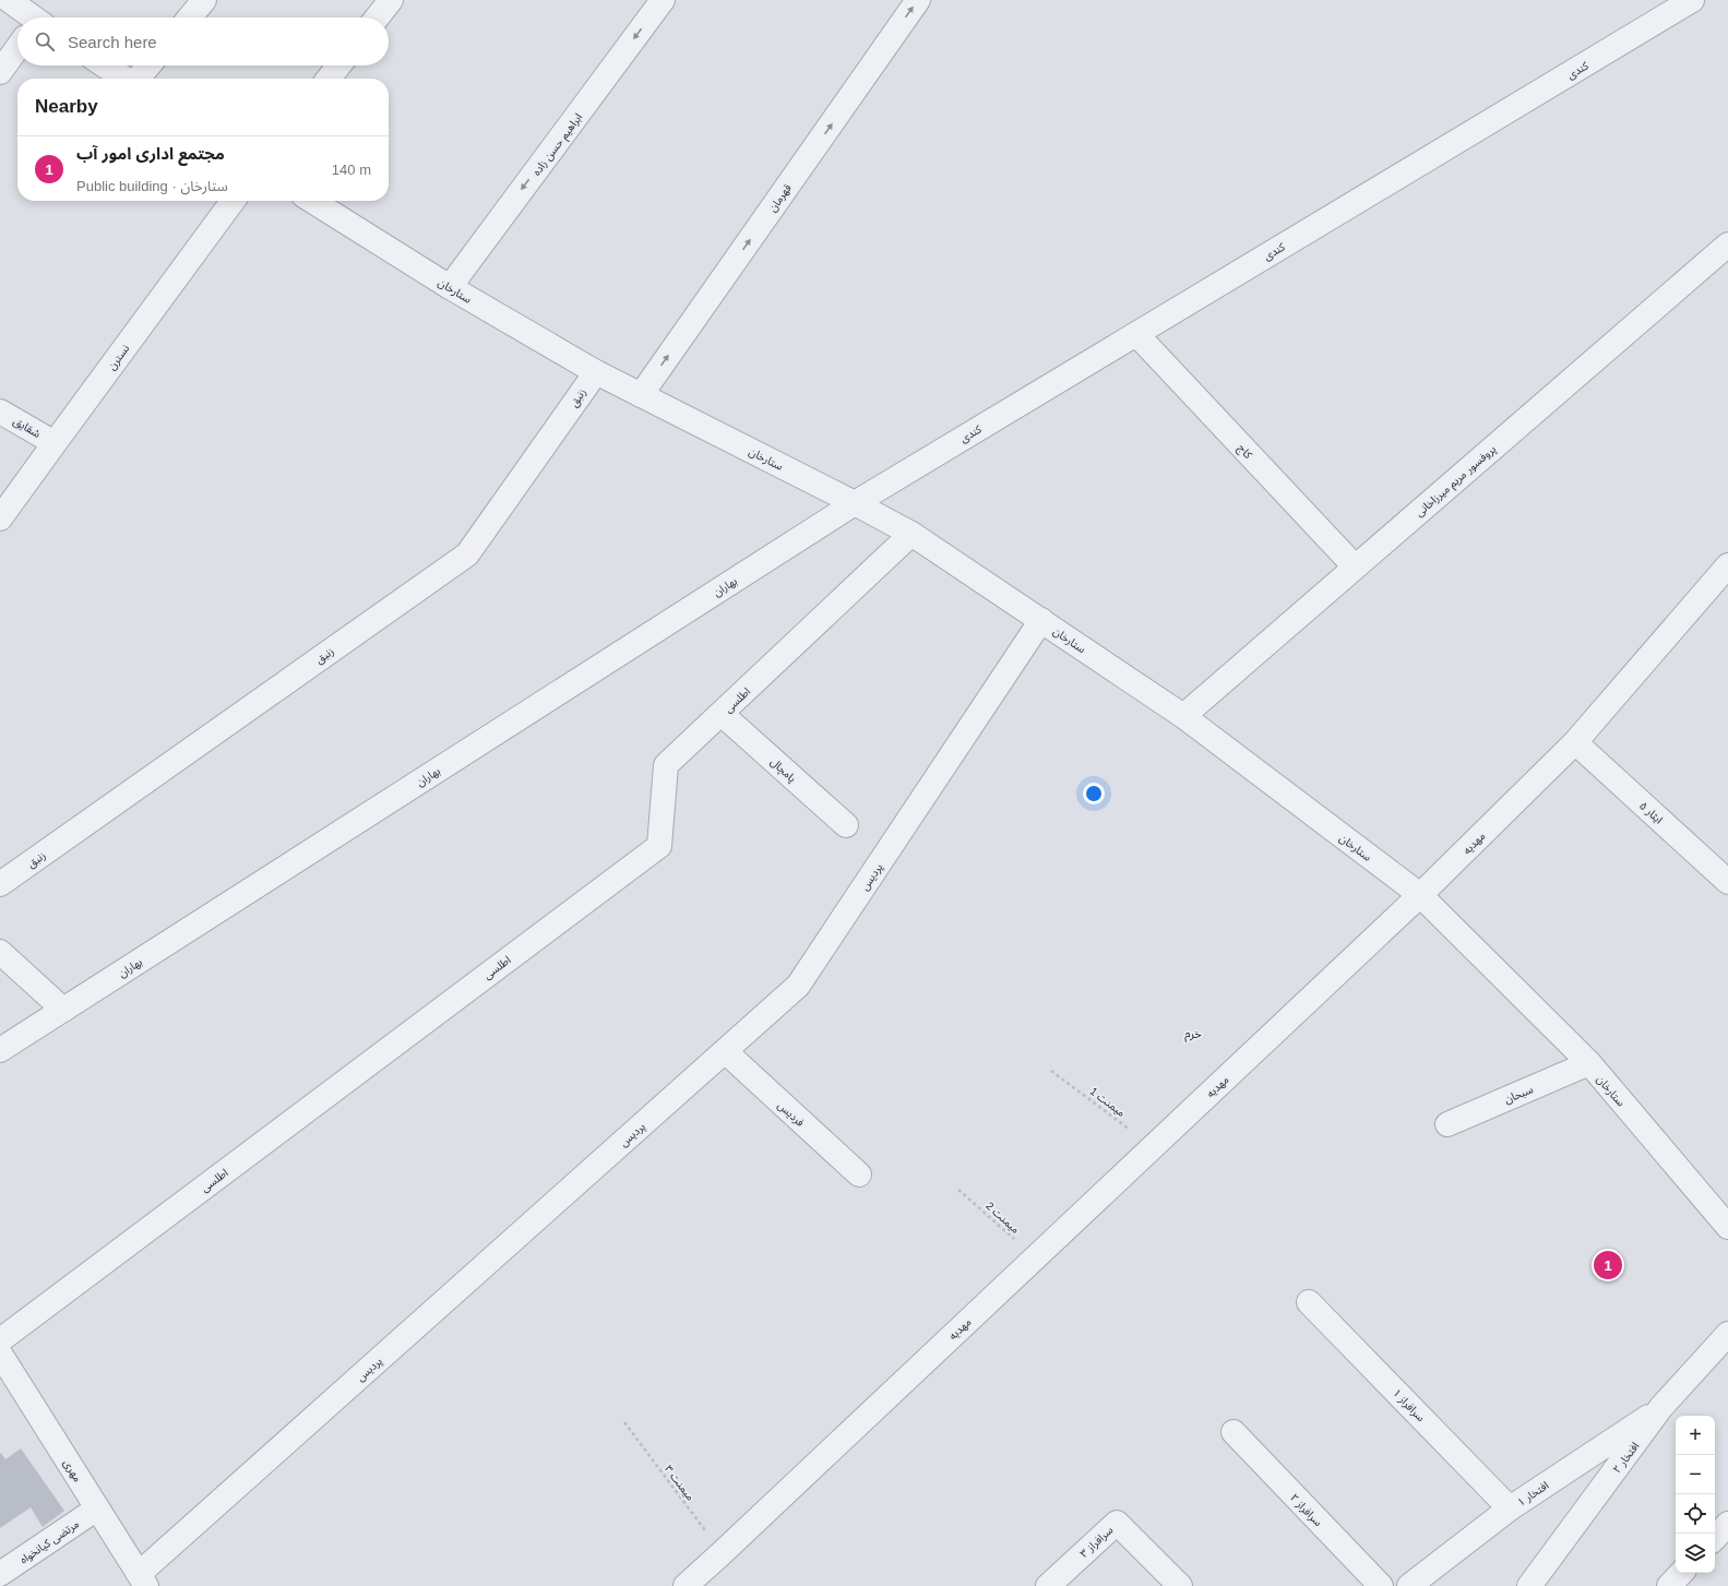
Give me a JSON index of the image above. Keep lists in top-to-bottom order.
{
  "streets": {
    "street": [
      "کندی",
      "ابراهیم حسن زاده",
      "قهرمان",
      "ستارخان",
      "نسترن",
      "زنبق",
      "شقایق",
      "کاج",
      "پروفسور مریم میرزاخانی",
      "بهاران",
      "اطلسی",
      "پامچال",
      "ایثار ۵",
      "مهدیه",
      "پردیس",
      "سبحان",
      "فردیس",
      "سرافراز ۱",
      "افتخار ۲",
      "مهری",
      "افتخار ۱",
      "سرافراز ۲",
      "مرتضی کیانخواه",
      "سرافراز ۳"
    ],
    "path": ["میمنت 1", "میمنت 2", "میمنت ۳"]
  },
  "crossings": [
    ["کندی", "ستارخان"],
    ["کندی", "کاج"],
    ["کندی", "بهاران"],
    ["ابراهیم حسن زاده", "ستارخان"],
    ["قهرمان", "ستارخان"],
    ["ستارخان", "زنبق"],
    ["ستارخان", "پروفسور مریم میرزاخانی"],
    ["ستارخان", "بهاران"],
    ["ستارخان", "اطلسی"],
    ["ستارخان", "مهدیه"],
    ["ستارخان", "پردیس"],
    ["ستارخان", "سبحان"],
    ["نسترن", "شقایق"],
    ["کاج", "پروفسور مریم میرزاخانی"],
    ["اطلسی", "پامچال"],
    ["ایثار ۵", "مهدیه"],
    ["مهدیه", "میمنت 1"],
    ["مهدیه", "میمنت 2"],
    ["مهدیه", "میمنت ۳"],
    ["پردیس", "فردیس"],
    ["پردیس", "مهری"],
    ["سرافراز ۱", "افتخار ۱"],
    ["افتخار ۲", "افتخار ۱"],
    ["مهری", "مرتضی کیانخواه"]
  ],
  "one_way": ["ابراهیم حسن زاده", "قهرمان"],
  "districts": ["خرم"],
  "page": {
    "search": "Search here",
    "heading": "Nearby",
    "list": [
      {
        "mark": "1",
        "name": "مجتمع اداری امور آب",
        "note": "Public building · ستارخان",
        "value": "140 m"
      }
    ],
    "pins": "1",
    "map_buttons": ["+", "−"]
  }
}
